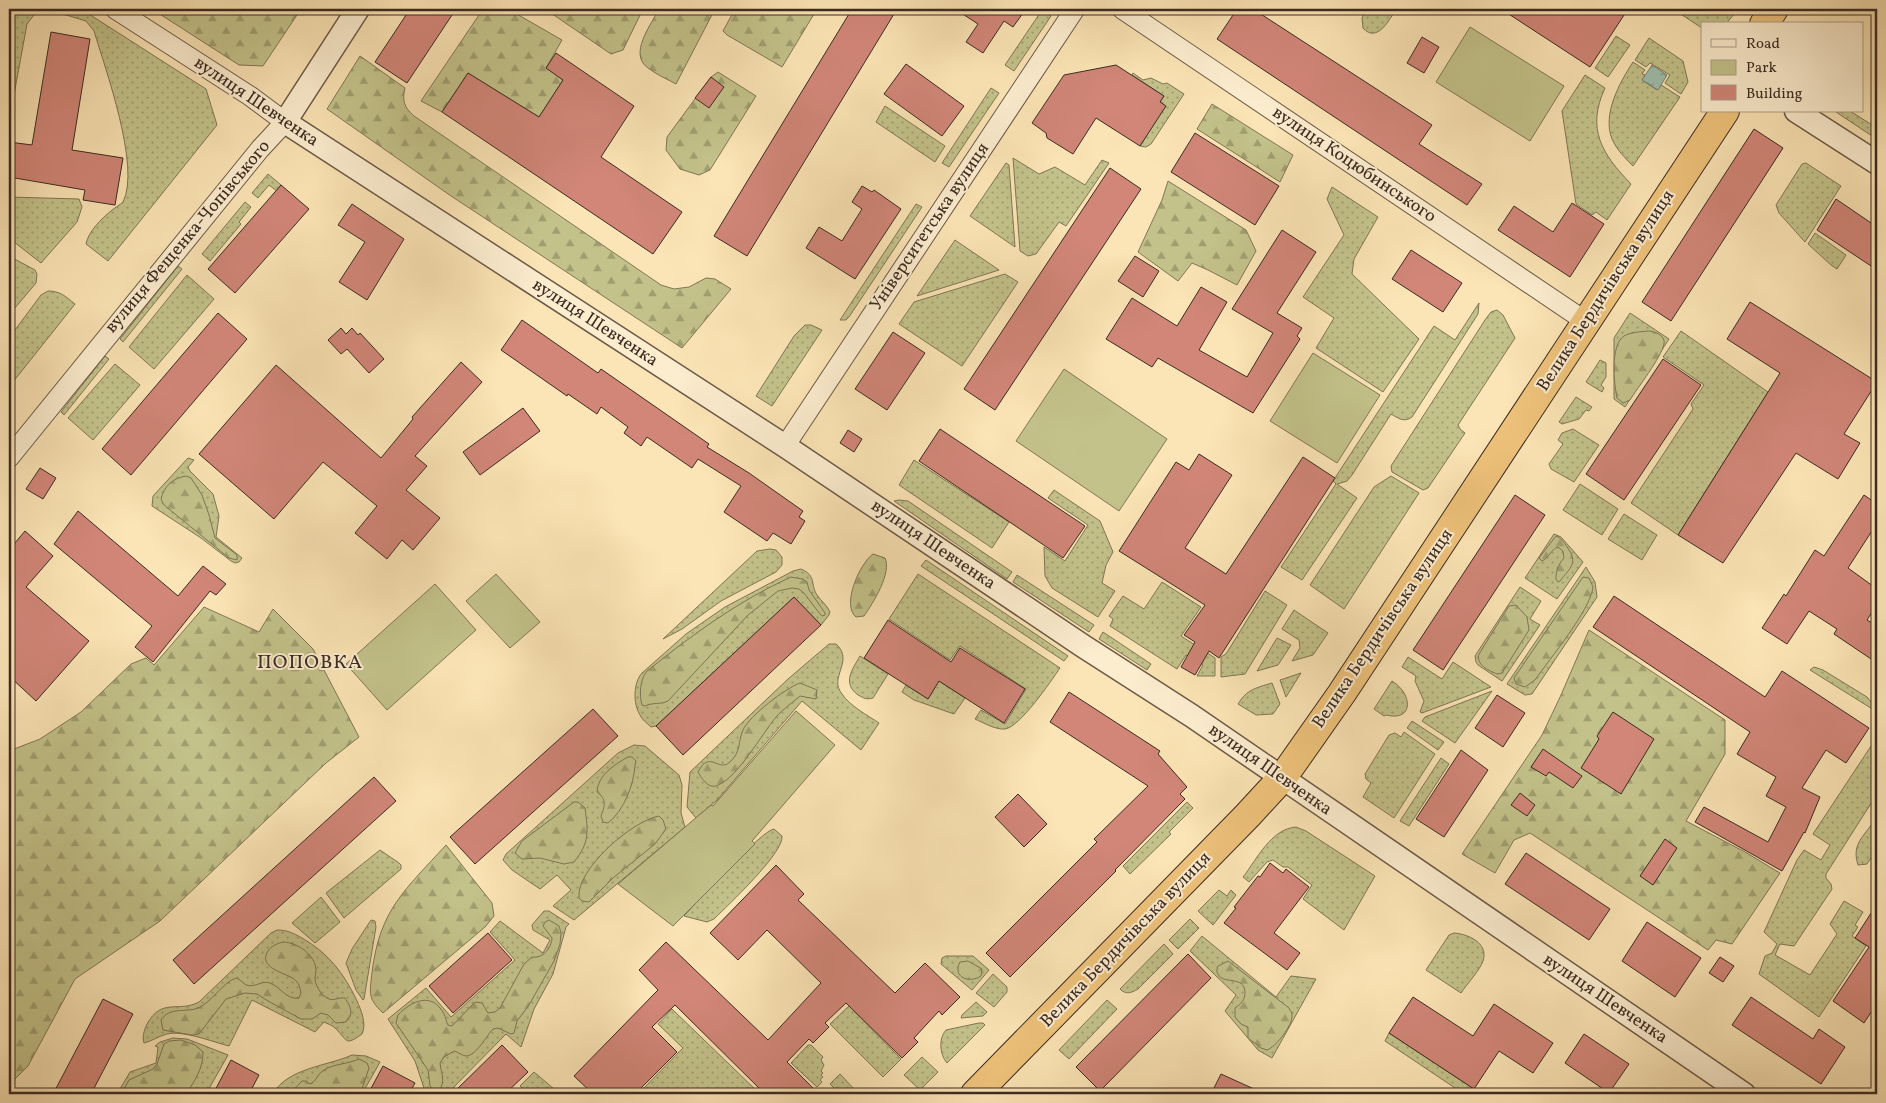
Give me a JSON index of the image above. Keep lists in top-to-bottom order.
{
  "streets": {
    "highway": ["Велика Бердичівська вулиця"],
    "street": [
      "вулиця Шевченка",
      "вулиця Коцюбинського",
      "Університетська вулиця",
      "вулиця Фещенка-Чопівського"
    ]
  },
  "crossings": [
    ["вулиця Шевченка", "Університетська вулиця"],
    ["вулиця Шевченка", "вулиця Фещенка-Чопівського"],
    ["вулиця Шевченка", "Велика Бердичівська вулиця"],
    ["вулиця Коцюбинського", "Велика Бердичівська вулиця"]
  ],
  "districts": ["ПОПОВКА"],
  "legend": ["Road", "Park", "Building"]
}
